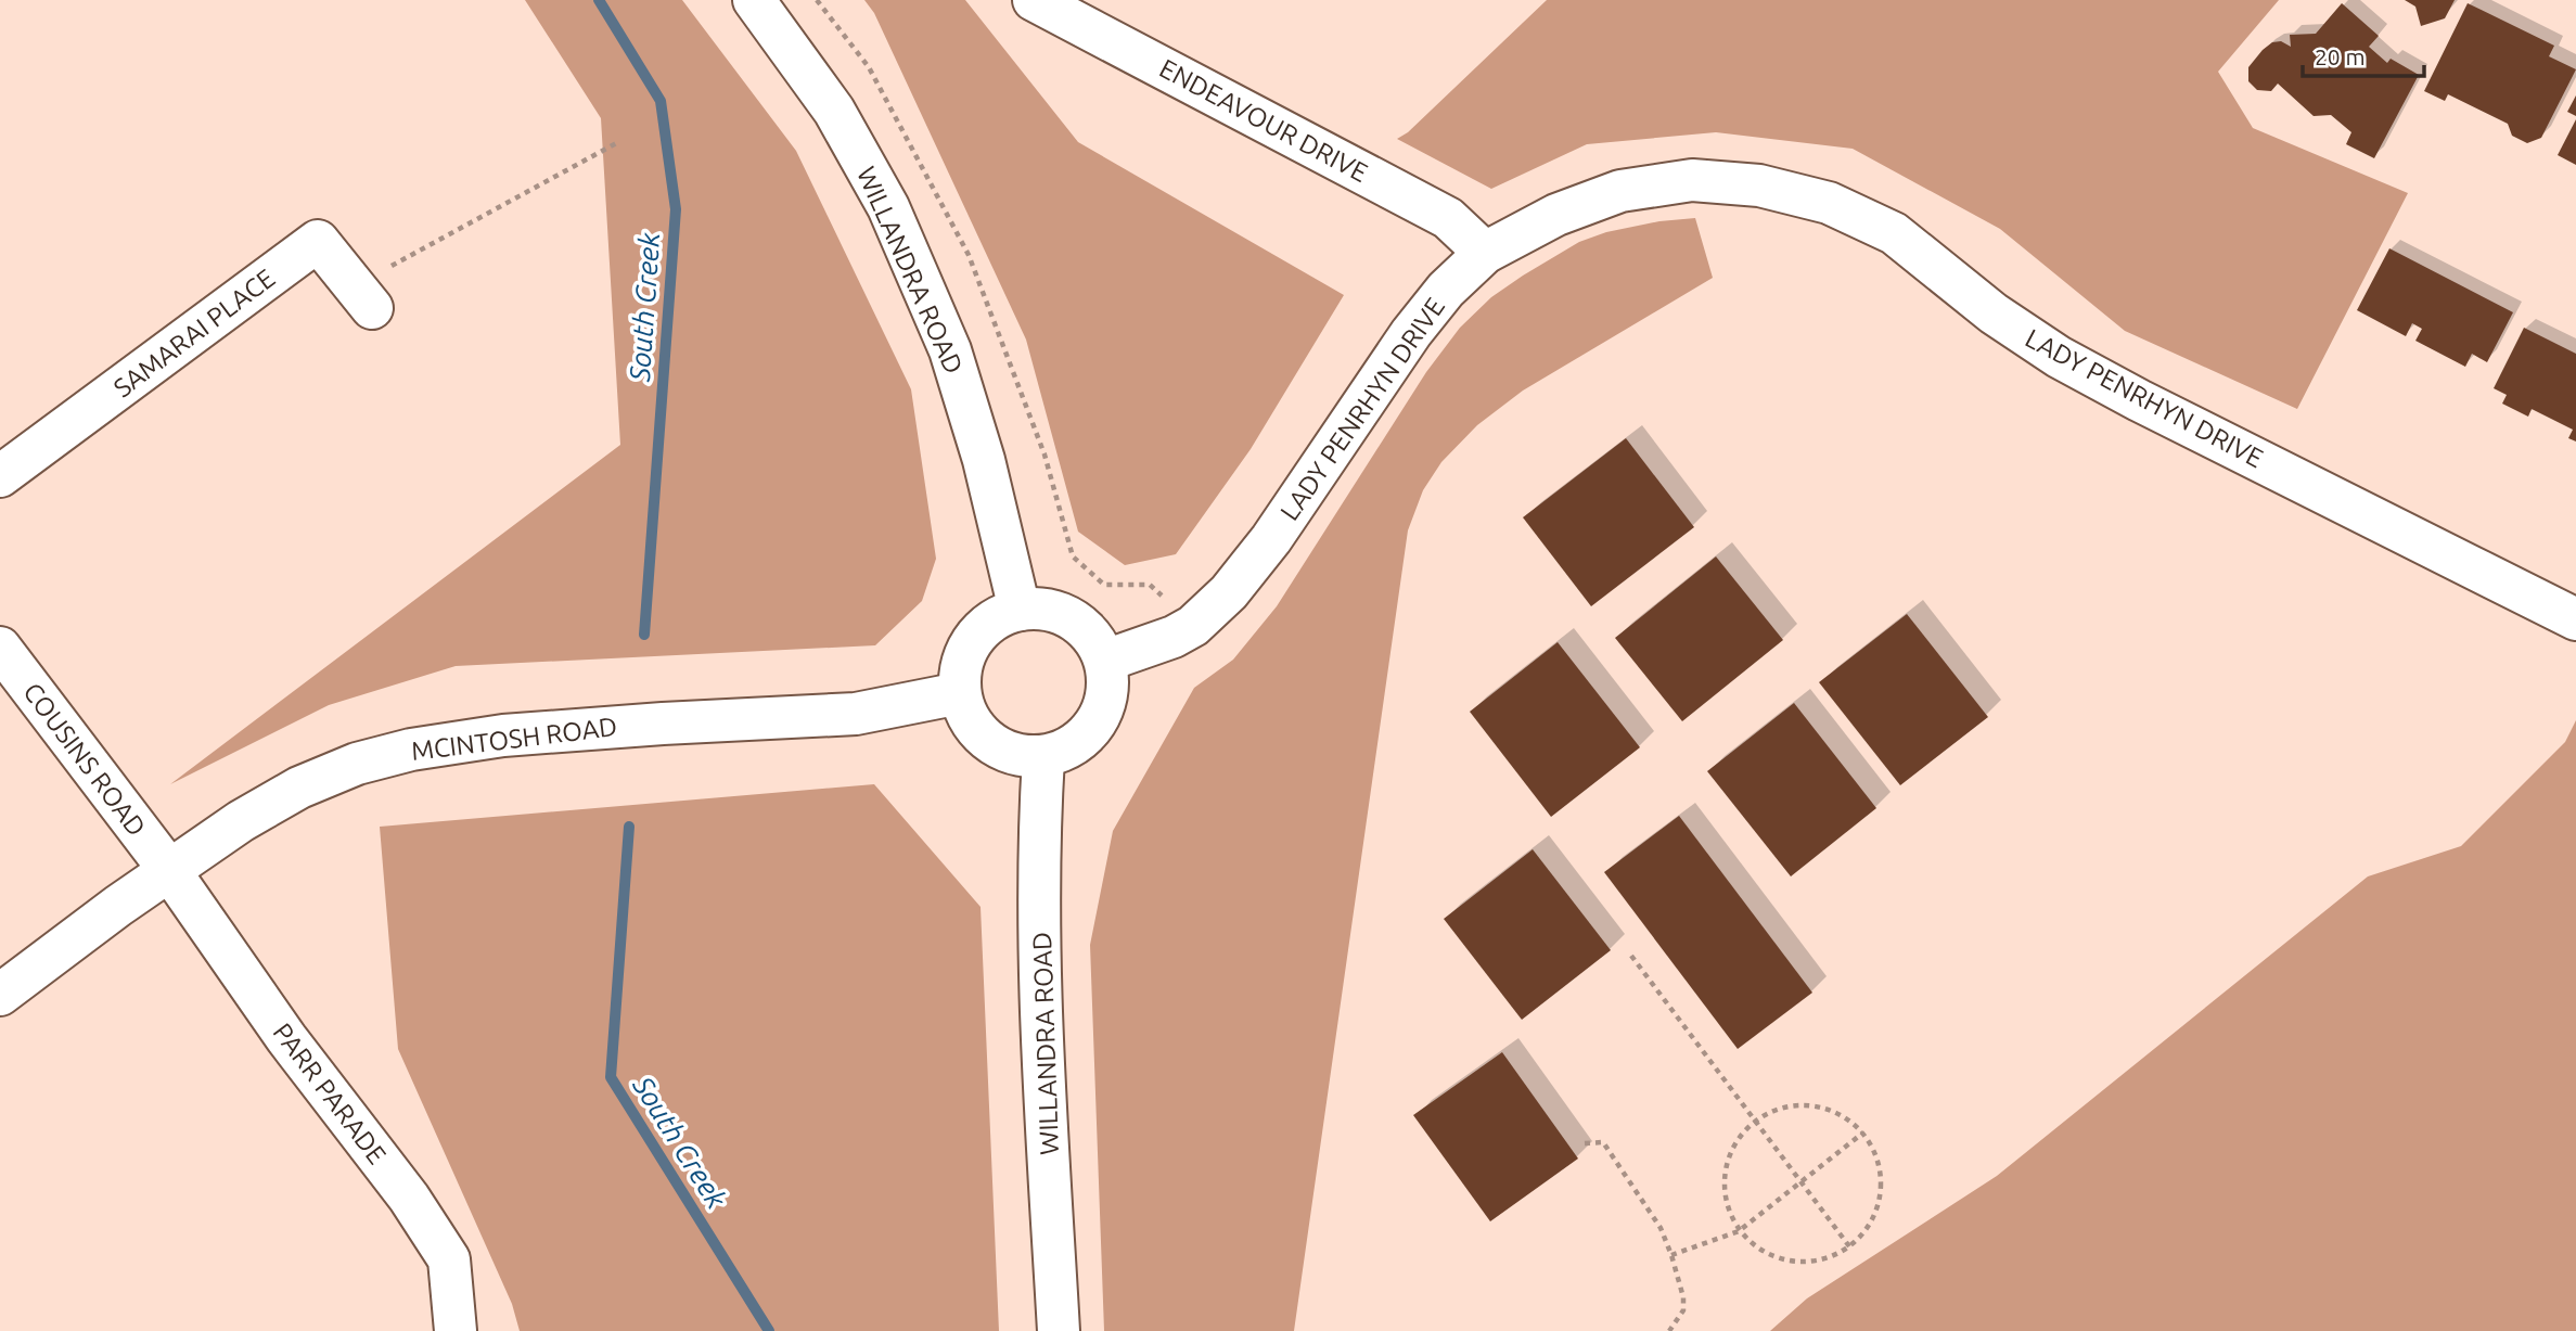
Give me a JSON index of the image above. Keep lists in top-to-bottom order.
{
  "streets": {
    "street": [
      "ENDEAVOUR DRIVE",
      "WILLANDRA ROAD",
      "SAMARAI PLACE",
      "LADY PENRHYN DRIVE",
      "MCINTOSH ROAD",
      "COUSINS ROAD",
      "PARR PARADE"
    ]
  },
  "crossings": [
    ["ENDEAVOUR DRIVE", "LADY PENRHYN DRIVE"],
    ["WILLANDRA ROAD", "LADY PENRHYN DRIVE"],
    ["WILLANDRA ROAD", "MCINTOSH ROAD"],
    ["LADY PENRHYN DRIVE", "MCINTOSH ROAD"],
    ["MCINTOSH ROAD", "COUSINS ROAD"],
    ["MCINTOSH ROAD", "PARR PARADE"],
    ["COUSINS ROAD", "PARR PARADE"]
  ],
  "water": ["South Creek"],
  "scale_bar": "20 m"
}
